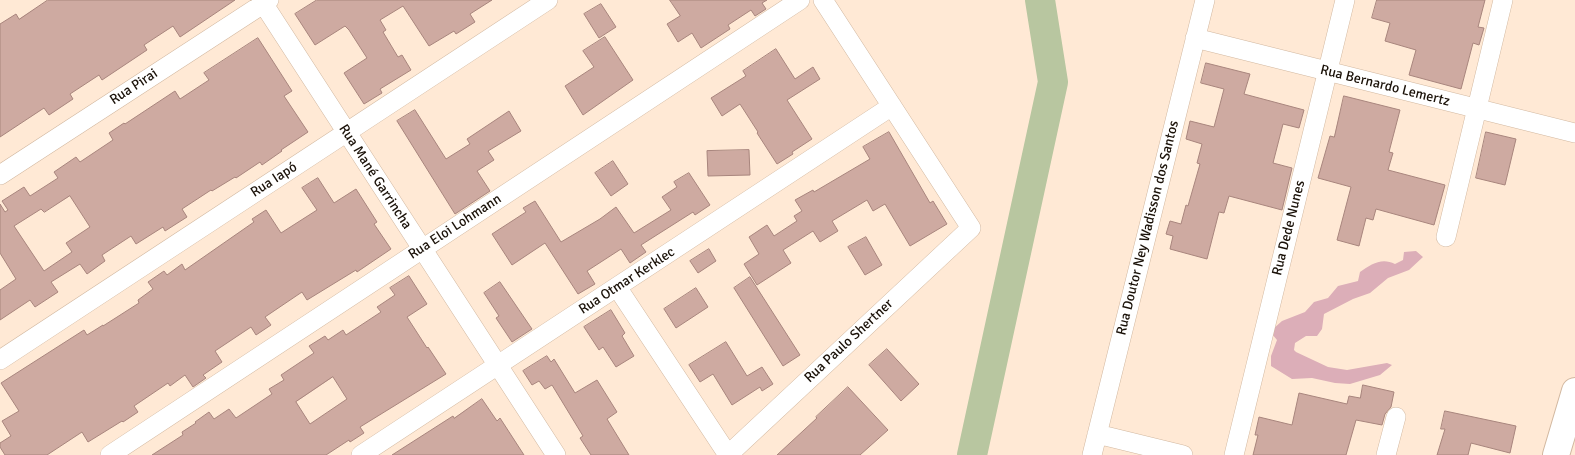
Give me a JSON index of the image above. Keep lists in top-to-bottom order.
{
  "streets": {
    "street": [
      "Rua Bernardo Lemertz",
      "Rua Pirai",
      "Rua Mané Garrincha",
      "Rua Iapó",
      "Rua Eloi Lohmann",
      "Rua Doutor Ney Wadisson dos Santos",
      "Rua Dede Nunes",
      "Rua Otmar Kerklec",
      "Rua Paulo Shertner"
    ]
  },
  "crossings": [
    ["Rua Bernardo Lemertz", "Rua Doutor Ney Wadisson dos Santos"],
    ["Rua Bernardo Lemertz", "Rua Dede Nunes"],
    ["Rua Pirai", "Rua Mané Garrincha"],
    ["Rua Mané Garrincha", "Rua Iapó"],
    ["Rua Mané Garrincha", "Rua Eloi Lohmann"],
    ["Rua Mané Garrincha", "Rua Otmar Kerklec"],
    ["Rua Otmar Kerklec", "Rua Paulo Shertner"]
  ]
}
